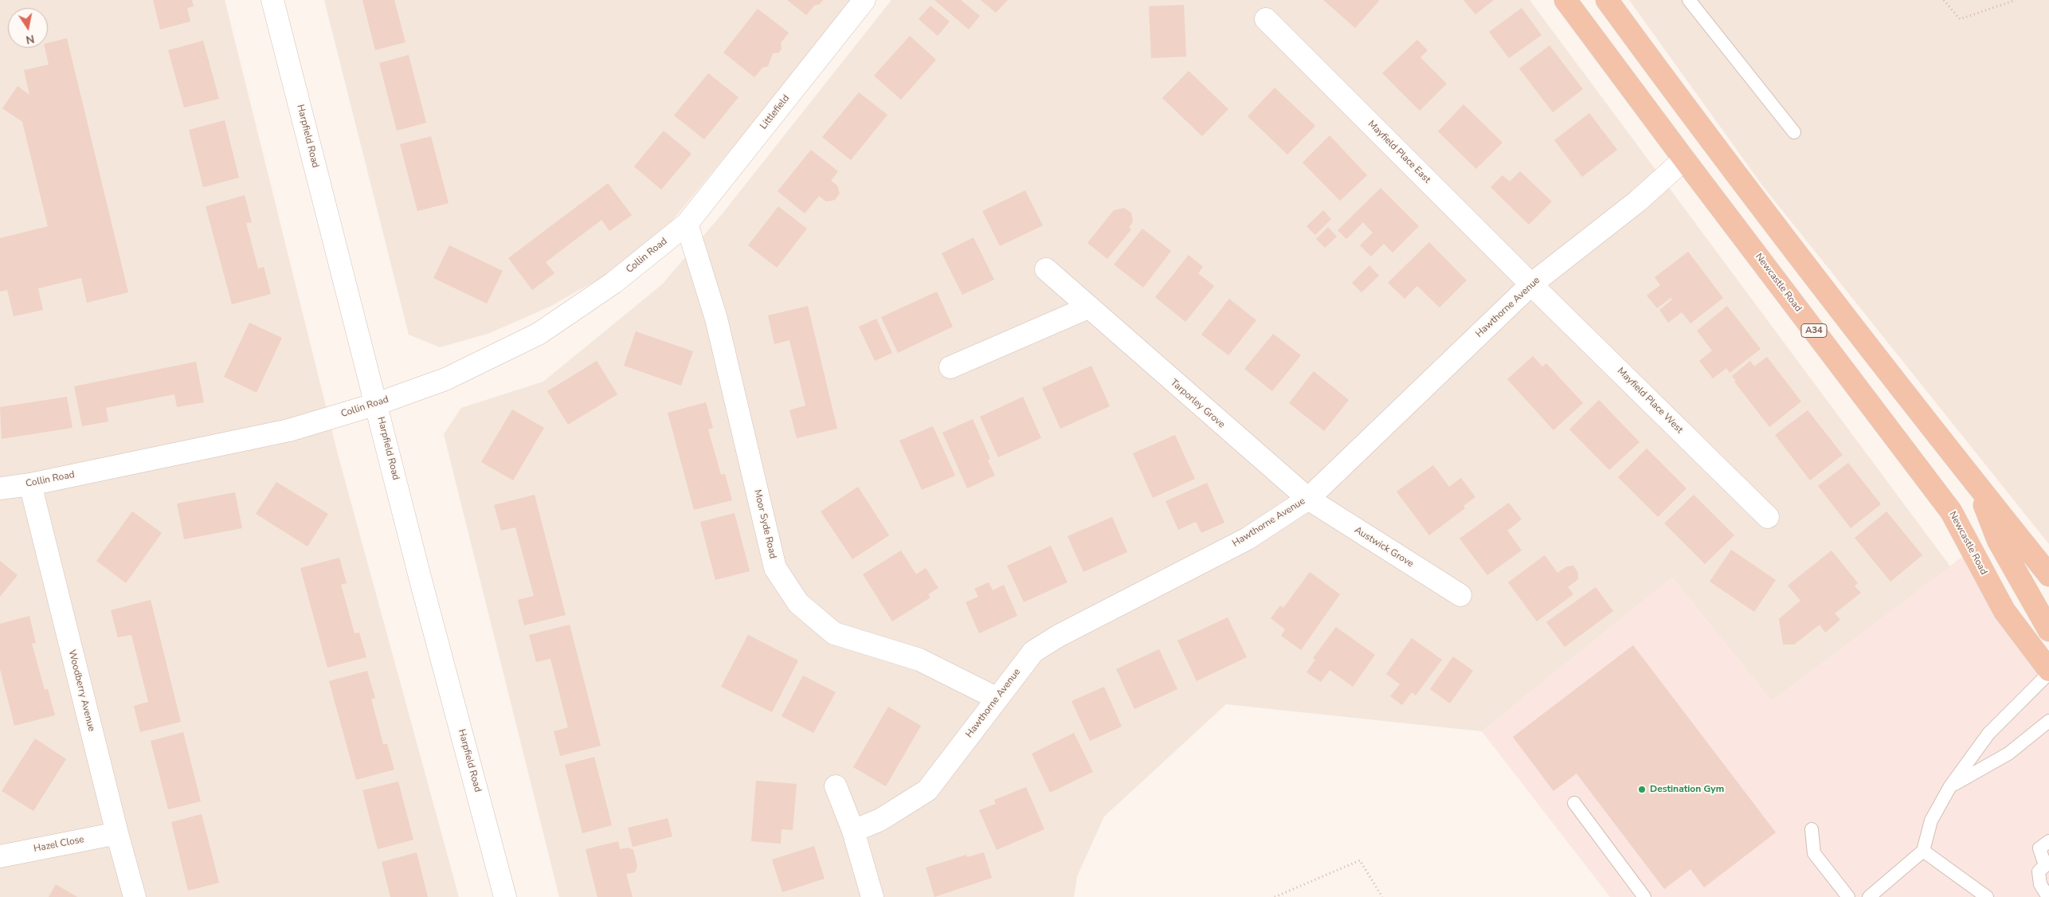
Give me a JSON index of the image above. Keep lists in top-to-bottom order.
{
  "streets": {
    "highway": ["Newcastle Road", "A34"],
    "street": [
      "Littlefield",
      "Harpfield Road",
      "Mayfield Place East",
      "Collin Road",
      "Hawthorne Avenue",
      "Mayfield Place West",
      "Tarporley Grove",
      "Moor Syde Road",
      "Austwick Grove",
      "Woodberry Avenue",
      "Hazel Close"
    ]
  },
  "crossings": [
    ["Littlefield", "Collin Road"],
    ["Littlefield", "Moor Syde Road"],
    ["Harpfield Road", "Collin Road"],
    ["Mayfield Place East", "Hawthorne Avenue"],
    ["Mayfield Place East", "Mayfield Place West"],
    ["Collin Road", "Moor Syde Road"],
    ["Collin Road", "Woodberry Avenue"],
    ["Newcastle Road", "Hawthorne Avenue"],
    ["Hawthorne Avenue", "Mayfield Place West"],
    ["Hawthorne Avenue", "Tarporley Grove"],
    ["Hawthorne Avenue", "Moor Syde Road"],
    ["Hawthorne Avenue", "Austwick Grove"],
    ["Tarporley Grove", "Austwick Grove"],
    ["Woodberry Avenue", "Hazel Close"]
  ],
  "places": ["Destination Gym"],
  "north": "bottom"
}
